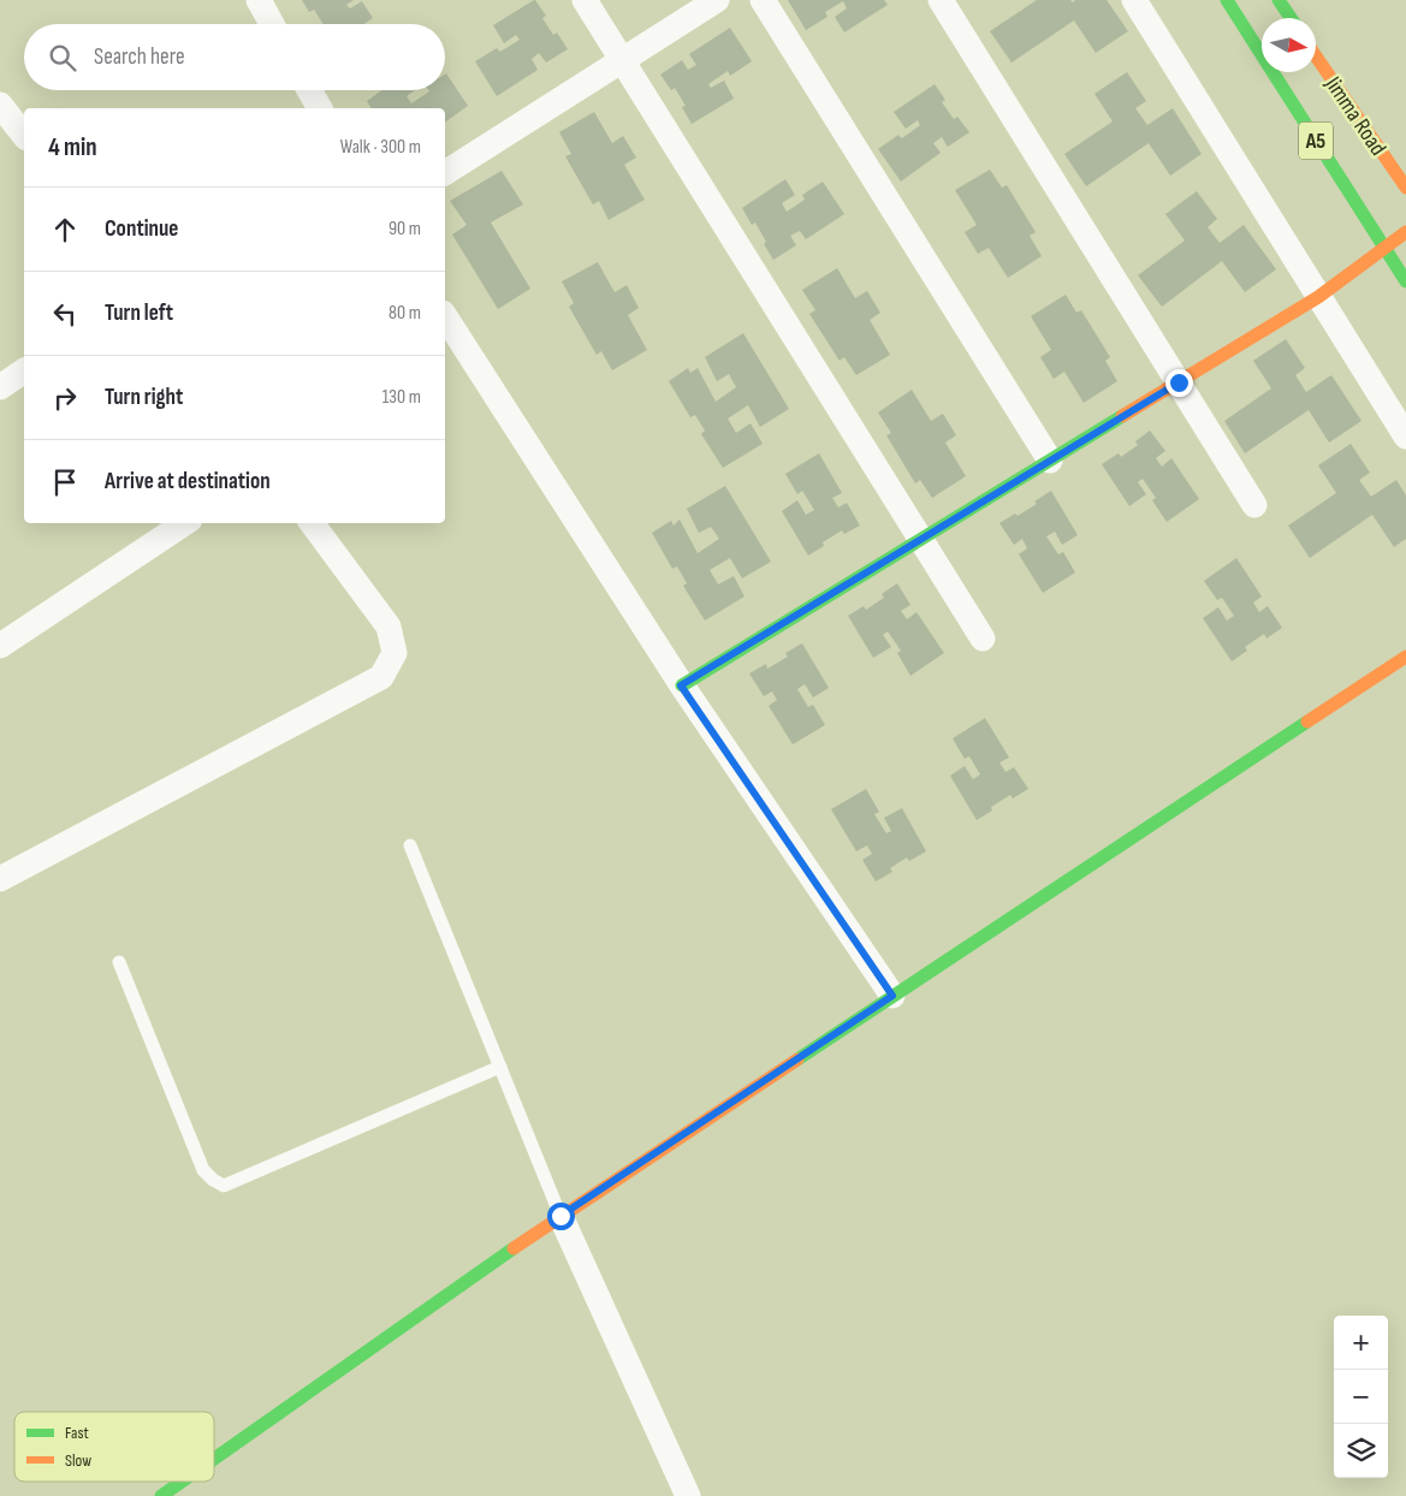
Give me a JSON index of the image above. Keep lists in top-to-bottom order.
{
  "streets": {
    "main road": ["Jimma Road", "A5"]
  },
  "legend": ["Fast", "Slow"],
  "north": "right",
  "page": {
    "search": "Search here",
    "heading": ["4 min", "Walk · 300 m"],
    "list": [
      ["Continue", "90 m"],
      ["Turn left", "80 m"],
      ["Turn right", "130 m"],
      "Arrive at destination"
    ],
    "map_buttons": ["+", "−"]
  }
}
